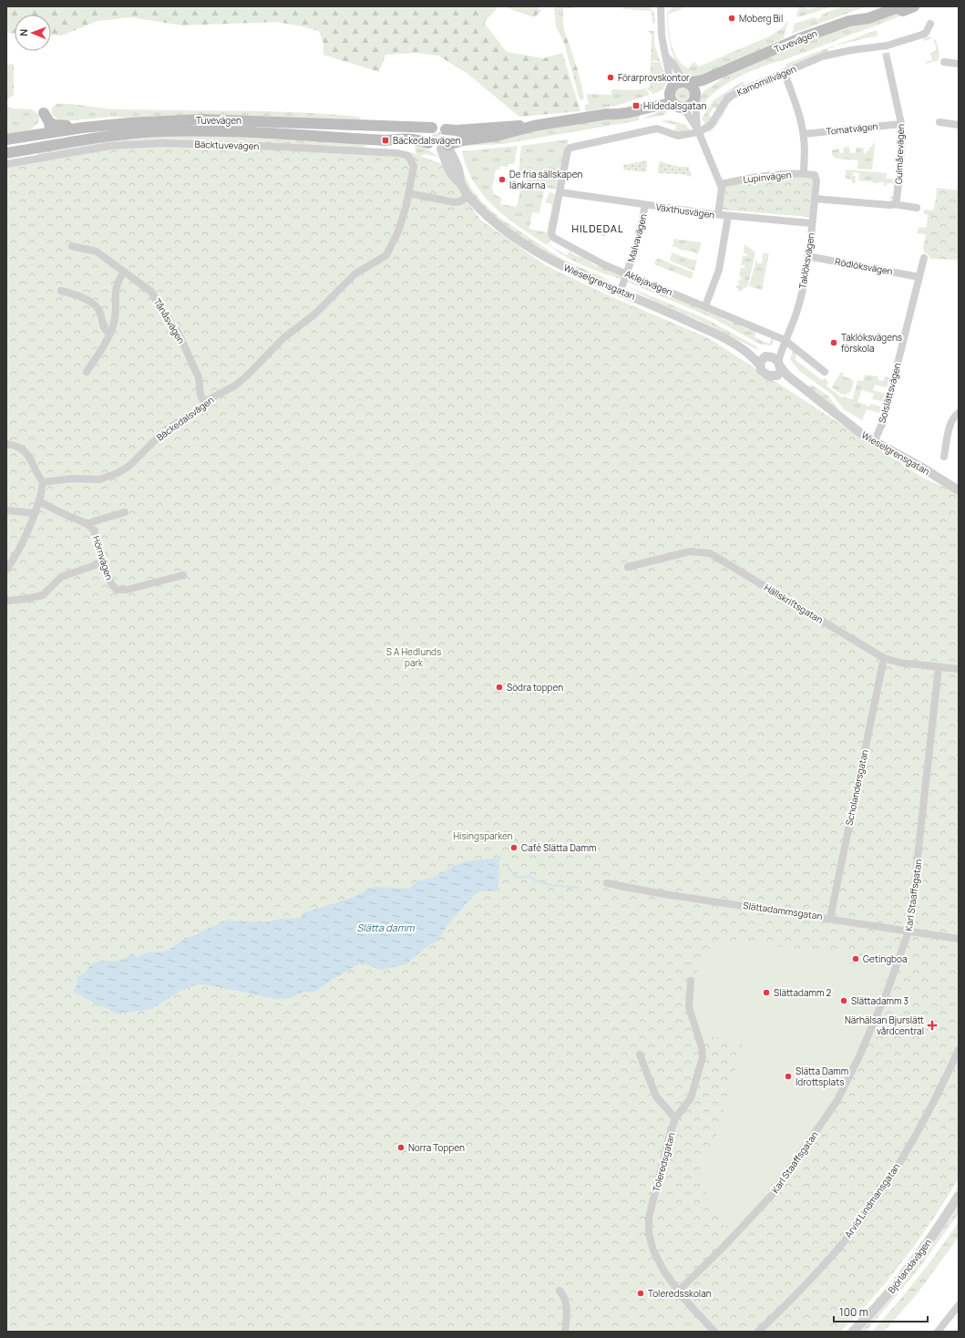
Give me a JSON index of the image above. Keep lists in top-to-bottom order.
{
  "streets": {
    "main road": ["Tuvevägen"],
    "street": [
      "Kamomillvägen",
      "Tomatvägen",
      "Bäcktuvevägen",
      "Gulmårevägen",
      "Lupinvägen",
      "Växthusvägen",
      "Malvavägen",
      "Taklöksvägen",
      "Rödlöksvägen",
      "Wieselgrensgatan",
      "Aklejavägen",
      "Tånåsvägen",
      "Solslättsvägen",
      "Bäckedalsvägen",
      "Hörnvägen",
      "Hällskriftsgatan",
      "Scholandersgatan",
      "Karl Staaffsgatan",
      "Slättadammsgatan",
      "Toleredsgatan",
      "Arvid Lindmansgatan",
      "Björlandavägen"
    ]
  },
  "crossings": [
    ["Tuvevägen", "Wieselgrensgatan"],
    ["Kamomillvägen", "Aklejavägen"],
    ["Tomatvägen", "Gulmårevägen"],
    ["Bäcktuvevägen", "Bäckedalsvägen"],
    ["Lupinvägen", "Taklöksvägen"],
    ["Växthusvägen", "Malvavägen"],
    ["Växthusvägen", "Taklöksvägen"],
    ["Växthusvägen", "Aklejavägen"],
    ["Malvavägen", "Wieselgrensgatan"],
    ["Malvavägen", "Aklejavägen"],
    ["Taklöksvägen", "Rödlöksvägen"],
    ["Taklöksvägen", "Wieselgrensgatan"],
    ["Taklöksvägen", "Aklejavägen"],
    ["Rödlöksvägen", "Solslättsvägen"],
    ["Wieselgrensgatan", "Solslättsvägen"],
    ["Tånåsvägen", "Bäckedalsvägen"],
    ["Hällskriftsgatan", "Scholandersgatan"],
    ["Hällskriftsgatan", "Karl Staaffsgatan"],
    ["Scholandersgatan", "Slättadammsgatan"],
    ["Karl Staaffsgatan", "Slättadammsgatan"],
    ["Karl Staaffsgatan", "Toleredsgatan"]
  ],
  "districts": ["HILDEDAL"],
  "water": ["Slätta damm"],
  "parks": ["S A Hedlunds park", "Hisingsparken"],
  "places": {
    "other": [
      "Moberg Bil",
      "Förarprovskontor",
      "De fria sällskapen länkarna",
      "Taklöksvägens förskola",
      "Södra toppen",
      "Café Slätta Damm",
      "Getingboa",
      "Slättadamm 2",
      "Slättadamm 3",
      "Slätta Damm Idrottsplats",
      "Norra Toppen",
      "Toleredsskolan"
    ],
    "transit": ["Hildedalsgatan", "Bäckedalsvägen"],
    "health": ["Närhälsan Bjurslätt vårdcentral"]
  },
  "scale_bar": "100 m",
  "north": "left"
}
